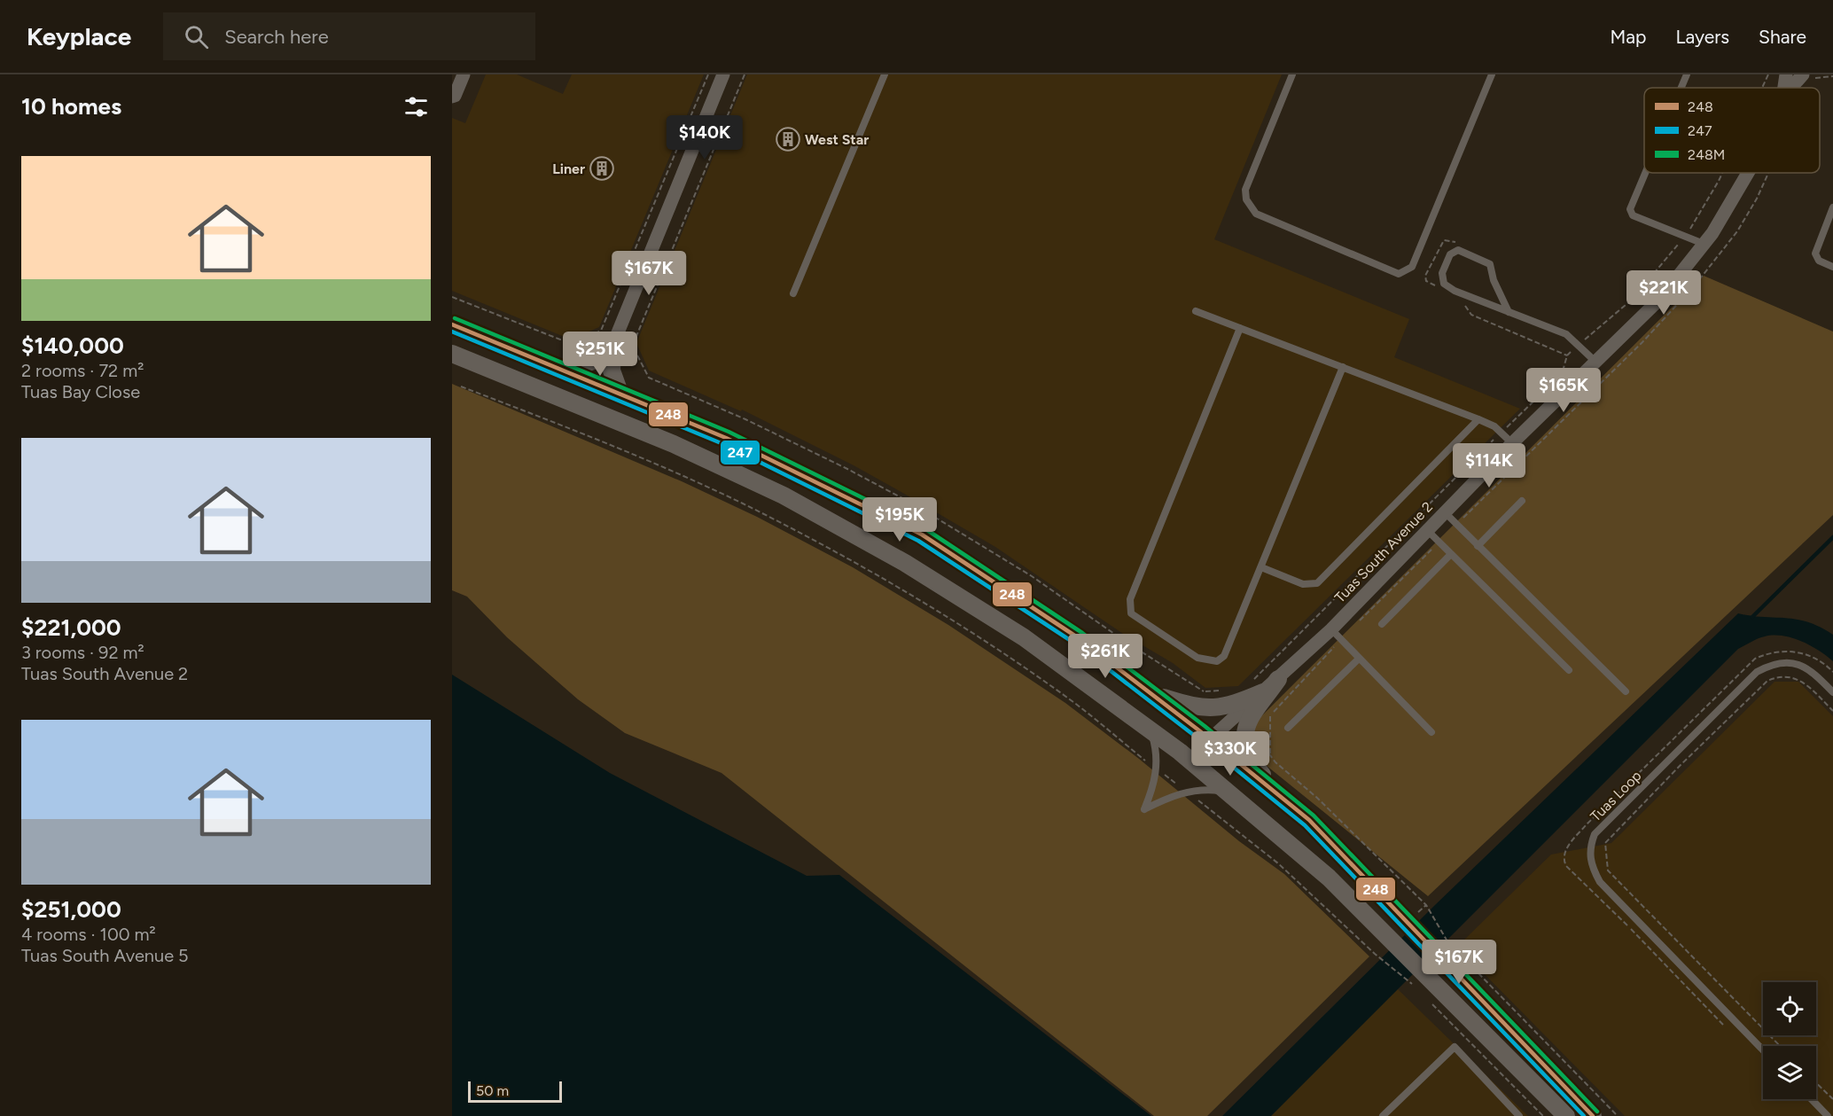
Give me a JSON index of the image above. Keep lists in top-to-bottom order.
{
  "streets": {
    "street": ["Tuas South Avenue 2"],
    "lane": ["Tuas Loop"]
  },
  "places": {
    "building": ["West Star", "Liner"]
  },
  "lines": ["transit line 248M", "transit line 248", "transit line 247"],
  "legend": ["248", "247", "248M"],
  "scale_bar": "50 m",
  "page": {
    "header": "Keyplace",
    "search": "Search here",
    "nav": ["Map", "Layers", "Share"],
    "heading": "10 homes",
    "price": [
      "$140K",
      "$167K",
      "$221K",
      "$251K",
      "$165K",
      "$114K",
      "$195K",
      "$261K",
      "$330K",
      "$167K"
    ],
    "list": [
      {
        "name": "$140,000",
        "note": "2 rooms · 72 m² · Tuas Bay Close"
      },
      {
        "name": "$221,000",
        "note": "3 rooms · 92 m² · Tuas South Avenue 2"
      },
      {
        "name": "$251,000",
        "note": "4 rooms · 100 m² · Tuas South Avenue 5"
      }
    ],
    "scale": "50 m"
  }
}
